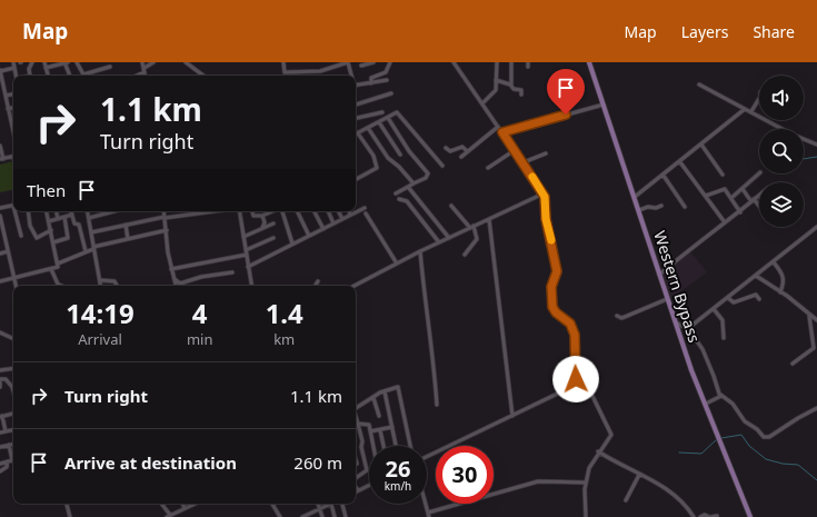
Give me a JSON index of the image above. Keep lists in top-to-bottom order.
{
  "streets": {
    "main road": ["Western Bypass"]
  },
  "page": {
    "header": "Map",
    "nav": ["Map", "Layers", "Share"],
    "turn": ["1.1 km", "Turn right"],
    "then": "Then",
    "eta": [
      "14:19",
      "Arrival",
      "4",
      "min",
      "1.4",
      "km"
    ],
    "list": [
      {
        "name": "Turn right",
        "value": "1.1 km"
      },
      {
        "name": "Arrive at destination",
        "value": "260 m"
      }
    ],
    "speed": "26 km/h",
    "limit": "30"
  }
}
